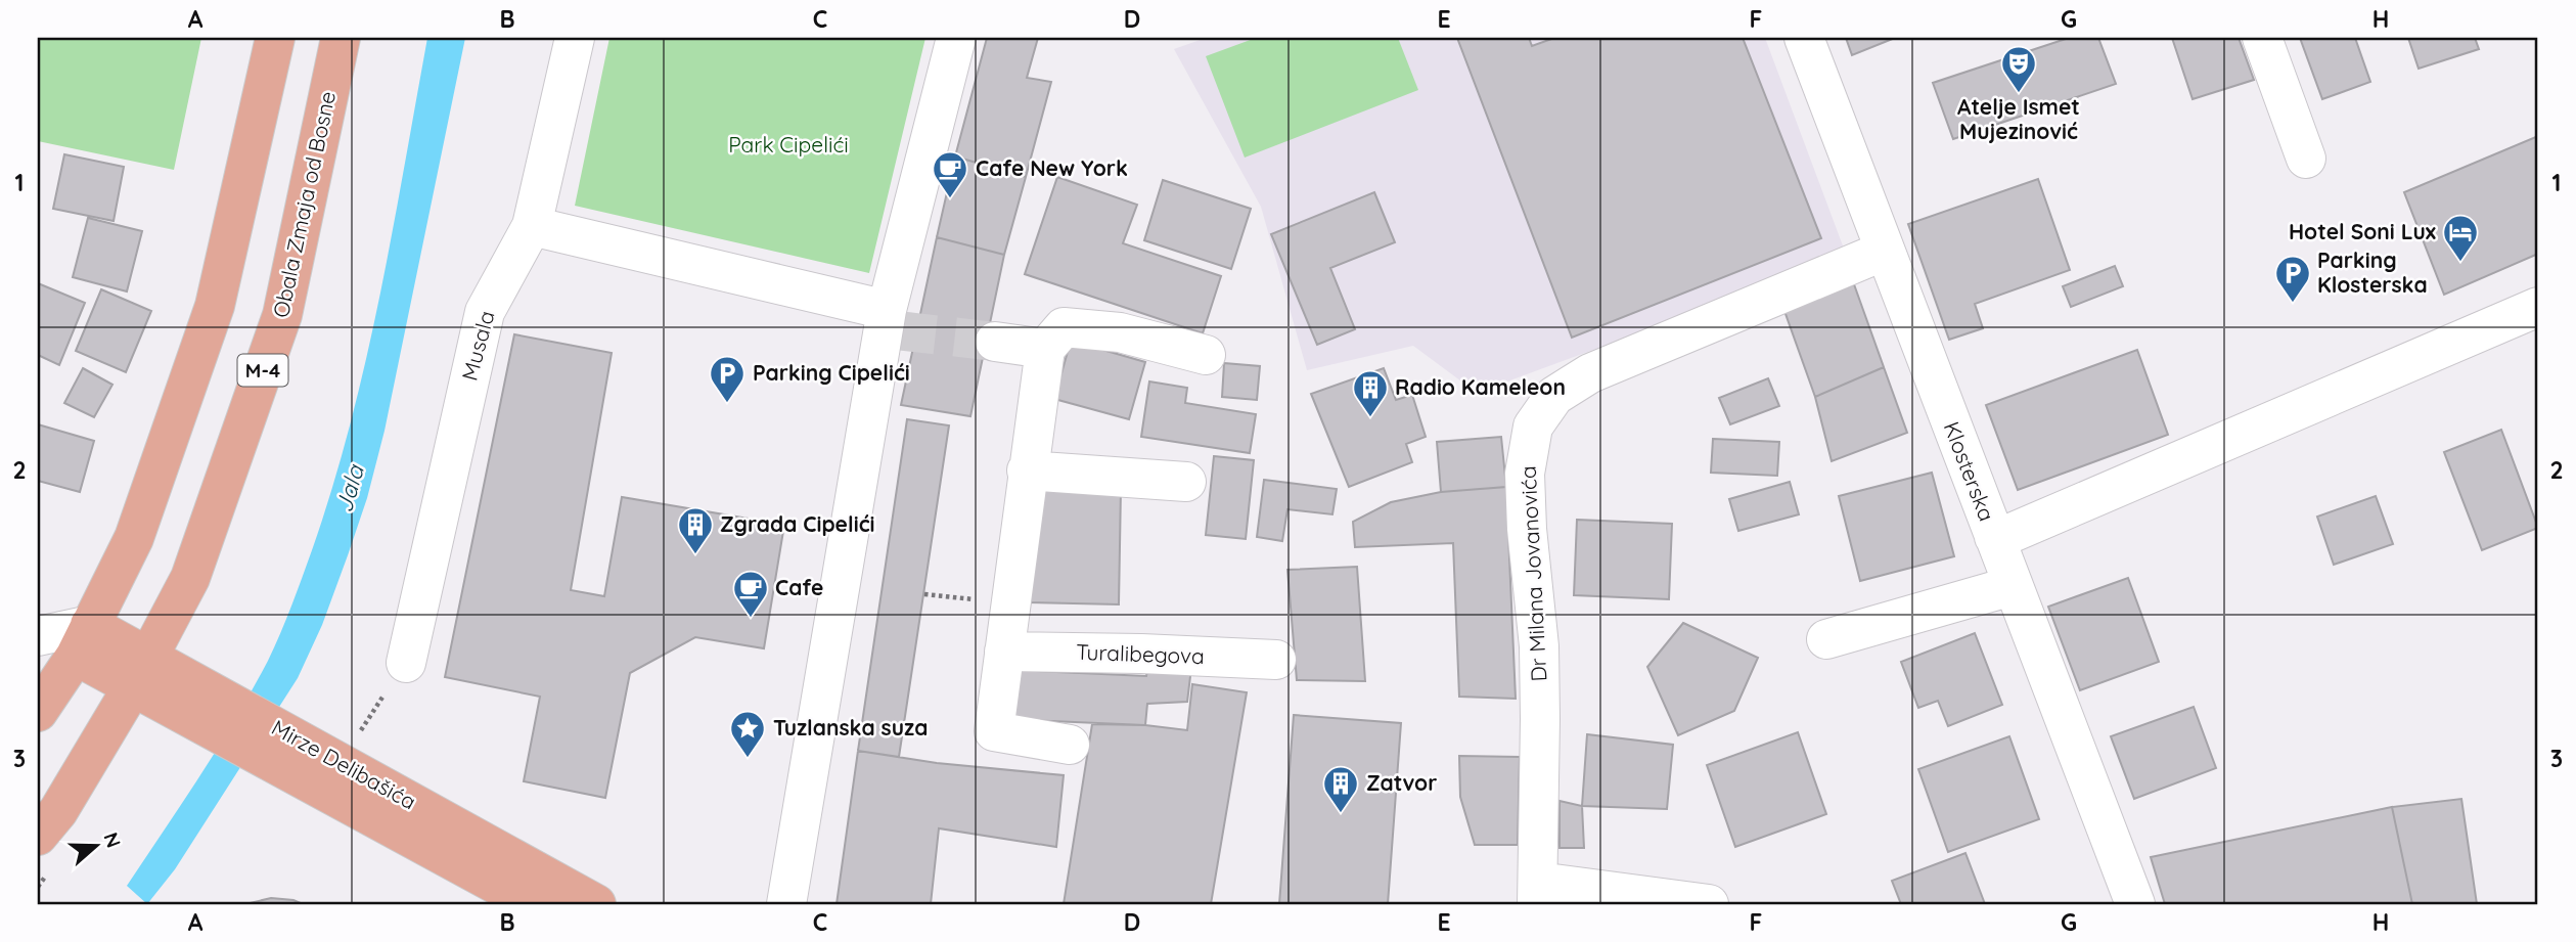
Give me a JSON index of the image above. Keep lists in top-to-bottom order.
{
  "streets": {
    "main road": ["Obala Zmaja od Bosne", "M-4", "Mirze Delibašića"],
    "street": [
      "Musala",
      "Klosterska",
      "Dr Milana Jovanovića",
      "Turalibegova"
    ]
  },
  "crossings": [
    ["Obala Zmaja od Bosne", "M-4"],
    ["Obala Zmaja od Bosne", "Mirze Delibašića"],
    ["M-4", "Mirze Delibašića"],
    ["Klosterska", "Dr Milana Jovanovića"]
  ],
  "water": ["Jala"],
  "parks": ["Park Cipelići"],
  "places": {
    "theatre": ["Atelje Ismet Mujezinović"],
    "cafe": ["Cafe New York", "Cafe"],
    "hotel": ["Hotel Soni Lux"],
    "parking": ["Parking Klosterska", "Parking Cipelići"],
    "building": ["Radio Kameleon", "Zgrada Cipelići", "Zatvor"],
    "place": ["Tuzlanska suza"]
  },
  "north": "right",
  "grid": {
    "columns": [
      "A",
      "B",
      "C",
      "D",
      "E",
      "F",
      "G",
      "H"
    ],
    "rows": ["1", "2", "3"]
  }
}
